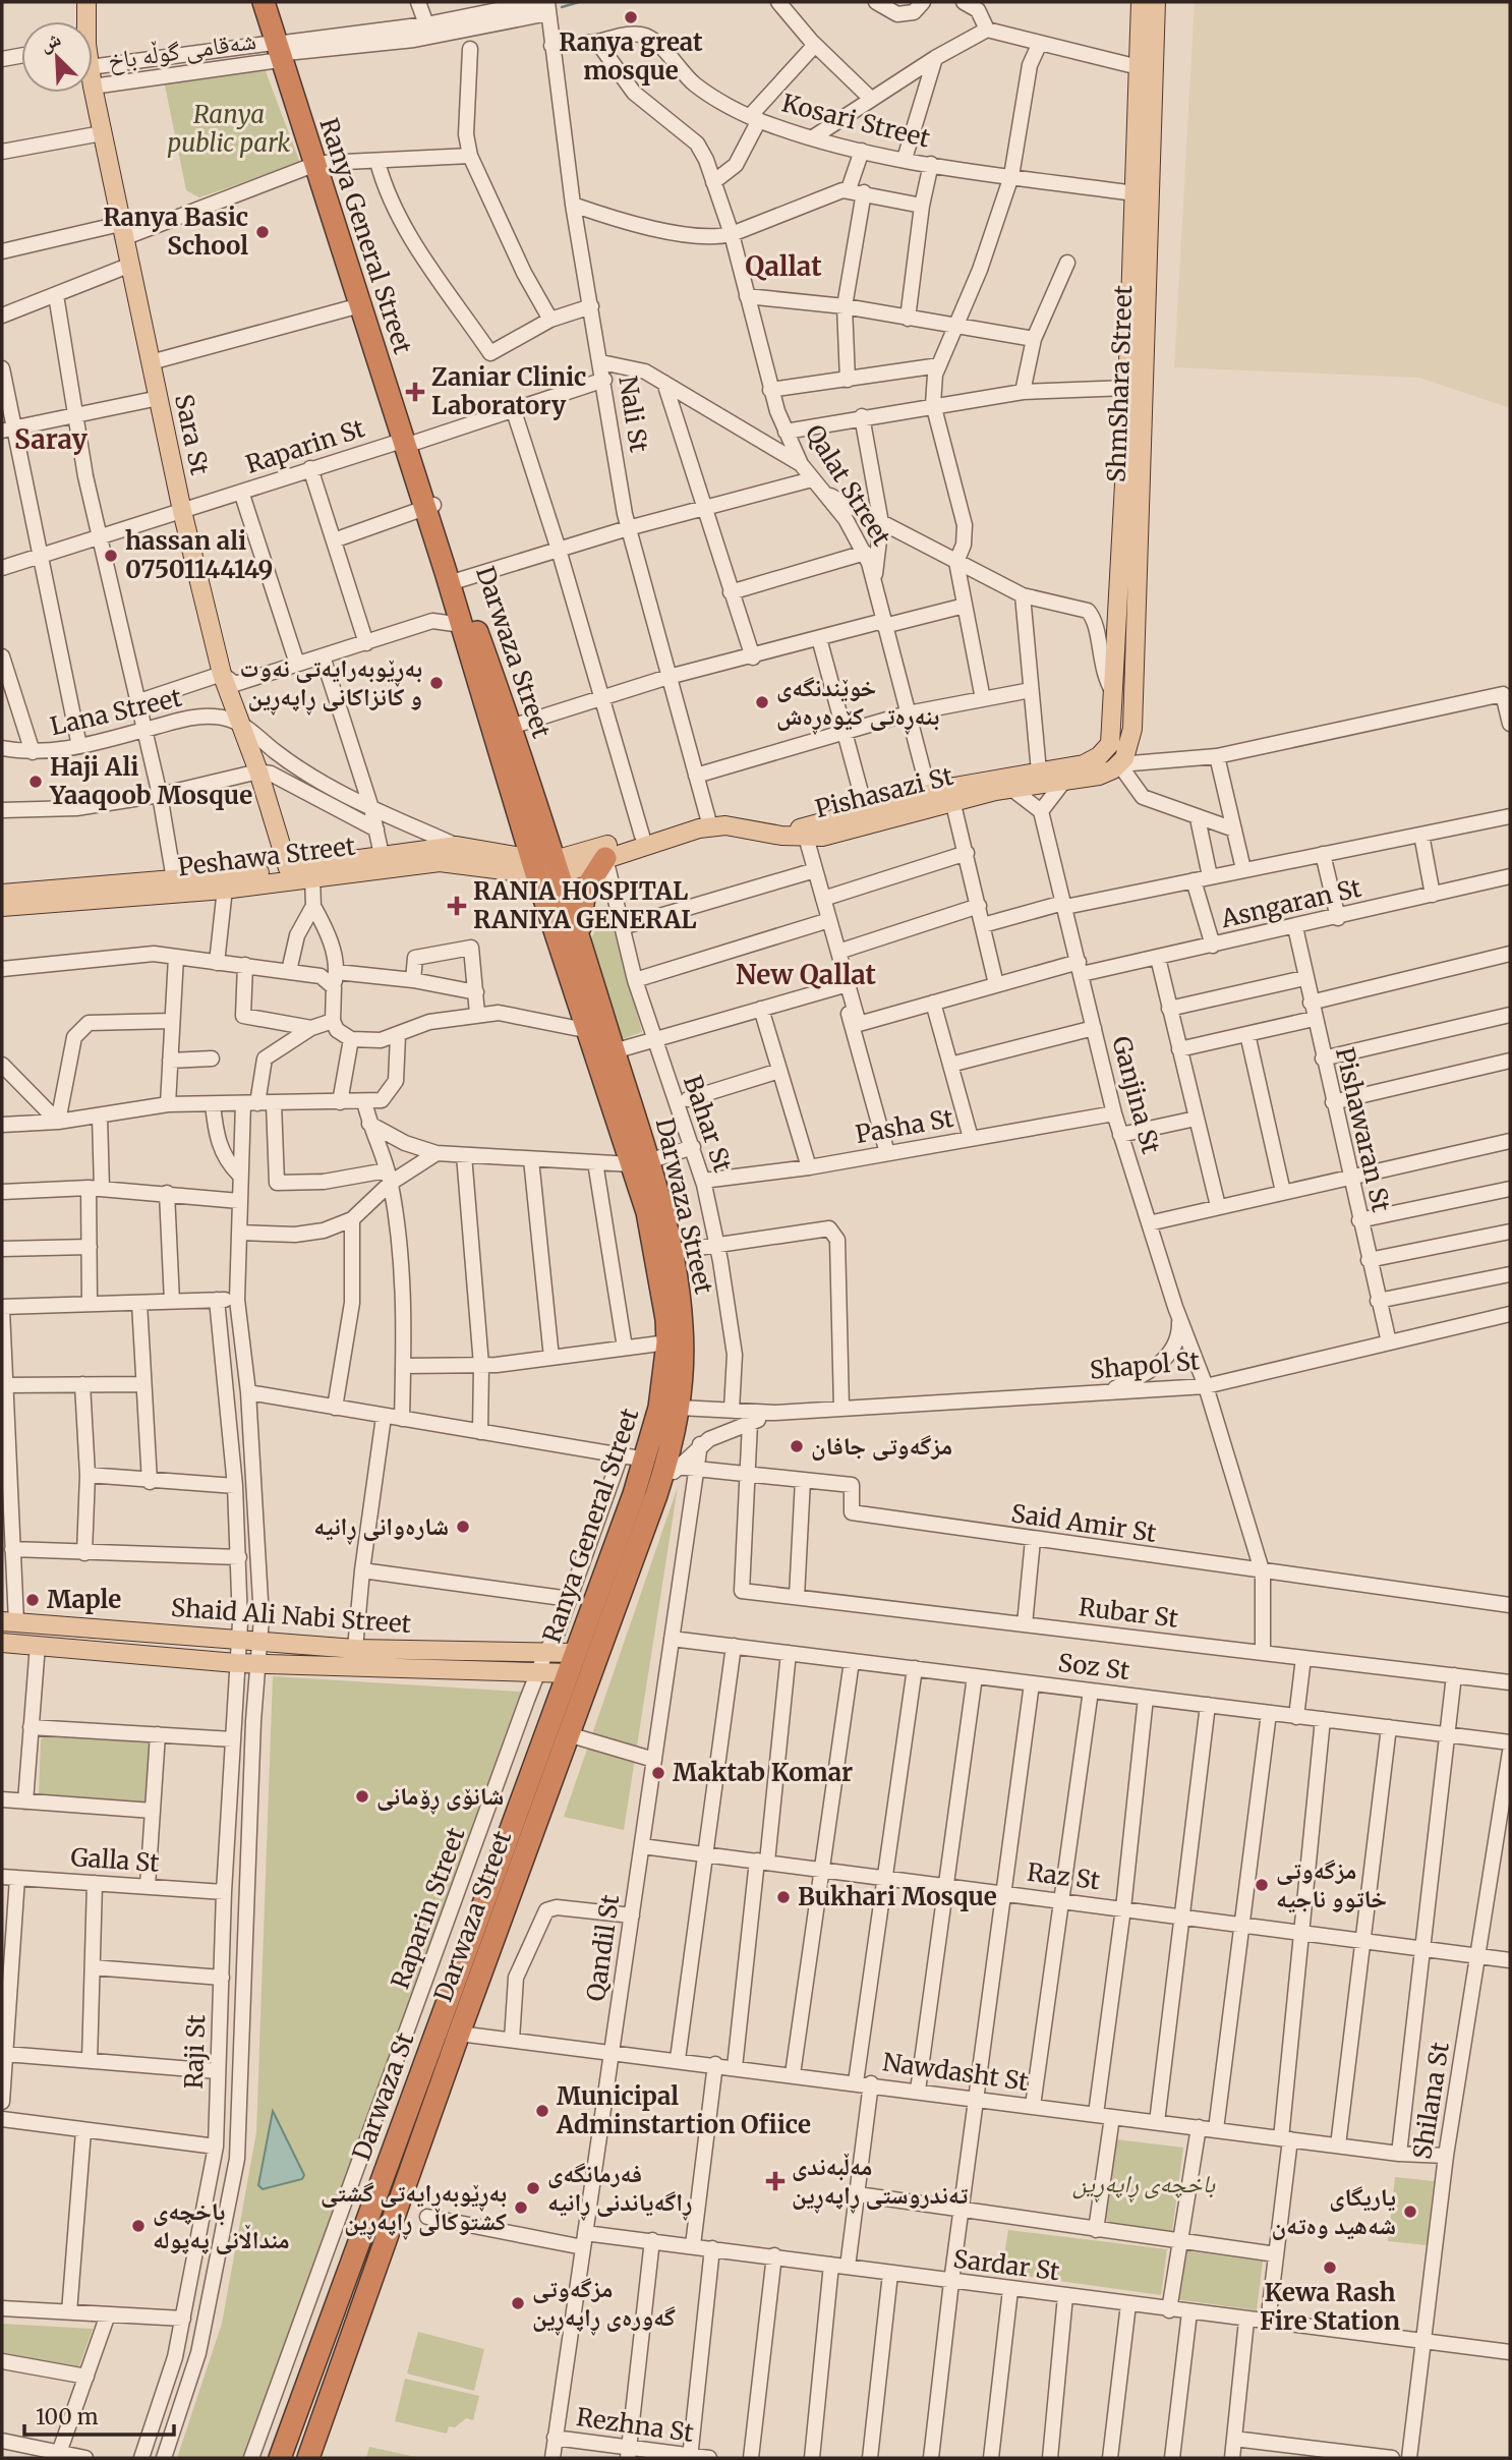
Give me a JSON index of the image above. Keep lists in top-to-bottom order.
{
  "streets": {
    "highway": ["Ranya General Street", "Darwaza Street", "Darwaza St"],
    "main road": [
      "ShmShara Street",
      "Sara St",
      "Pishasazi St",
      "Peshawa Street",
      "Shaid Ali Nabi Street"
    ],
    "street": [
      "شەقامی گوڵە باخ",
      "Kosari Street",
      "Nali St",
      "Raparin St",
      "Qalat Street",
      "Lana Street",
      "Asngaran St",
      "Ganjina St",
      "Bahar St",
      "Pasha St",
      "Pishawaran St",
      "Shapol St",
      "Said Amir St",
      "Rubar St",
      "Soz St",
      "Galla St",
      "Raz St",
      "Raparin Street",
      "Qandil St",
      "Raji St",
      "Nawdasht St",
      "Shilana St",
      "Sardar St",
      "Rezhna St"
    ]
  },
  "crossings": [
    ["شەقامی گوڵە باخ", "Ranya General Street"],
    ["شەقامی گوڵە باخ", "Sara St"],
    ["Kosari Street", "ShmShara Street"],
    ["Kosari Street", "Qalat Street"],
    ["Ranya General Street", "Raparin St"],
    ["Ranya General Street", "Darwaza Street"],
    ["Ranya General Street", "Pishasazi St"],
    ["Ranya General Street", "Peshawa Street"],
    ["Ranya General Street", "Shaid Ali Nabi Street"],
    ["Ranya General Street", "Darwaza St"],
    ["ShmShara Street", "Pishasazi St"],
    ["Nali St", "Raparin St"],
    ["Nali St", "Pishasazi St"],
    ["Sara St", "Raparin St"],
    ["Sara St", "Lana Street"],
    ["Sara St", "Peshawa Street"],
    ["Qalat Street", "Pishasazi St"],
    ["Darwaza Street", "Pishasazi St"],
    ["Darwaza Street", "Nawdasht St"],
    ["Pishasazi St", "Peshawa Street"],
    ["Pishasazi St", "Bahar St"],
    ["Asngaran St", "Ganjina St"],
    ["Asngaran St", "Pishawaran St"],
    ["Ganjina St", "Pasha St"],
    ["Ganjina St", "Shapol St"],
    ["Ganjina St", "Said Amir St"],
    ["Ganjina St", "Rubar St"],
    ["Bahar St", "Pasha St"],
    ["Pishawaran St", "Shapol St"],
    ["Said Amir St", "Rubar St"],
    ["Said Amir St", "Qandil St"],
    ["Shaid Ali Nabi Street", "Raparin Street"],
    ["Shaid Ali Nabi Street", "Raji St"],
    ["Soz St", "Qandil St"],
    ["Galla St", "Raji St"],
    ["Raz St", "Qandil St"],
    ["Raz St", "Shilana St"],
    ["Qandil St", "Nawdasht St"],
    ["Qandil St", "Sardar St"],
    ["Qandil St", "Rezhna St"],
    ["Nawdasht St", "Shilana St"],
    ["Shilana St", "Sardar St"]
  ],
  "districts": ["Qallat", "Saray", "New Qallat"],
  "parks": ["Ranya public park", "باخچەی ڕاپەڕین"],
  "places": {
    "other": [
      "Ranya great mosque",
      "Ranya Basic School",
      "hassan ali 07501144149",
      "بەڕێوبەرایەتی نەوت و کانزاکانی ڕاپەڕین",
      "خوێندنگەی بنەڕەتی کێوەڕەش",
      "Haji Ali Yaaqoob Mosque",
      "مزگەوتی جافان",
      "شارەوانی ڕانیە",
      "Maple",
      "Maktab Komar",
      "شانۆی ڕۆمانی",
      "مزگەوتی خاتوو ناجیە",
      "Bukhari Mosque",
      "Municipal Adminstartion Ofiice",
      "فەرمانگەی ڕاگەیاندنی ڕانیە",
      "بەڕێوبەرایەتی گشتی کشتوکاڵی ڕاپەڕین",
      "یاریگای شەهید وەتەن",
      "باخچەی منداڵانی پەپولە",
      "Kewa Rash Fire Station",
      "مزگەوتی گەورەی ڕاپەڕین"
    ],
    "health": ["Zaniar Clinic Laboratory", "RANIA HOSPITAL RANIYA GENERAL", "مەڵبەندی تەندروستی ڕاپەڕین"]
  },
  "scale_bar": "100 m",
  "north": "top left"
}
